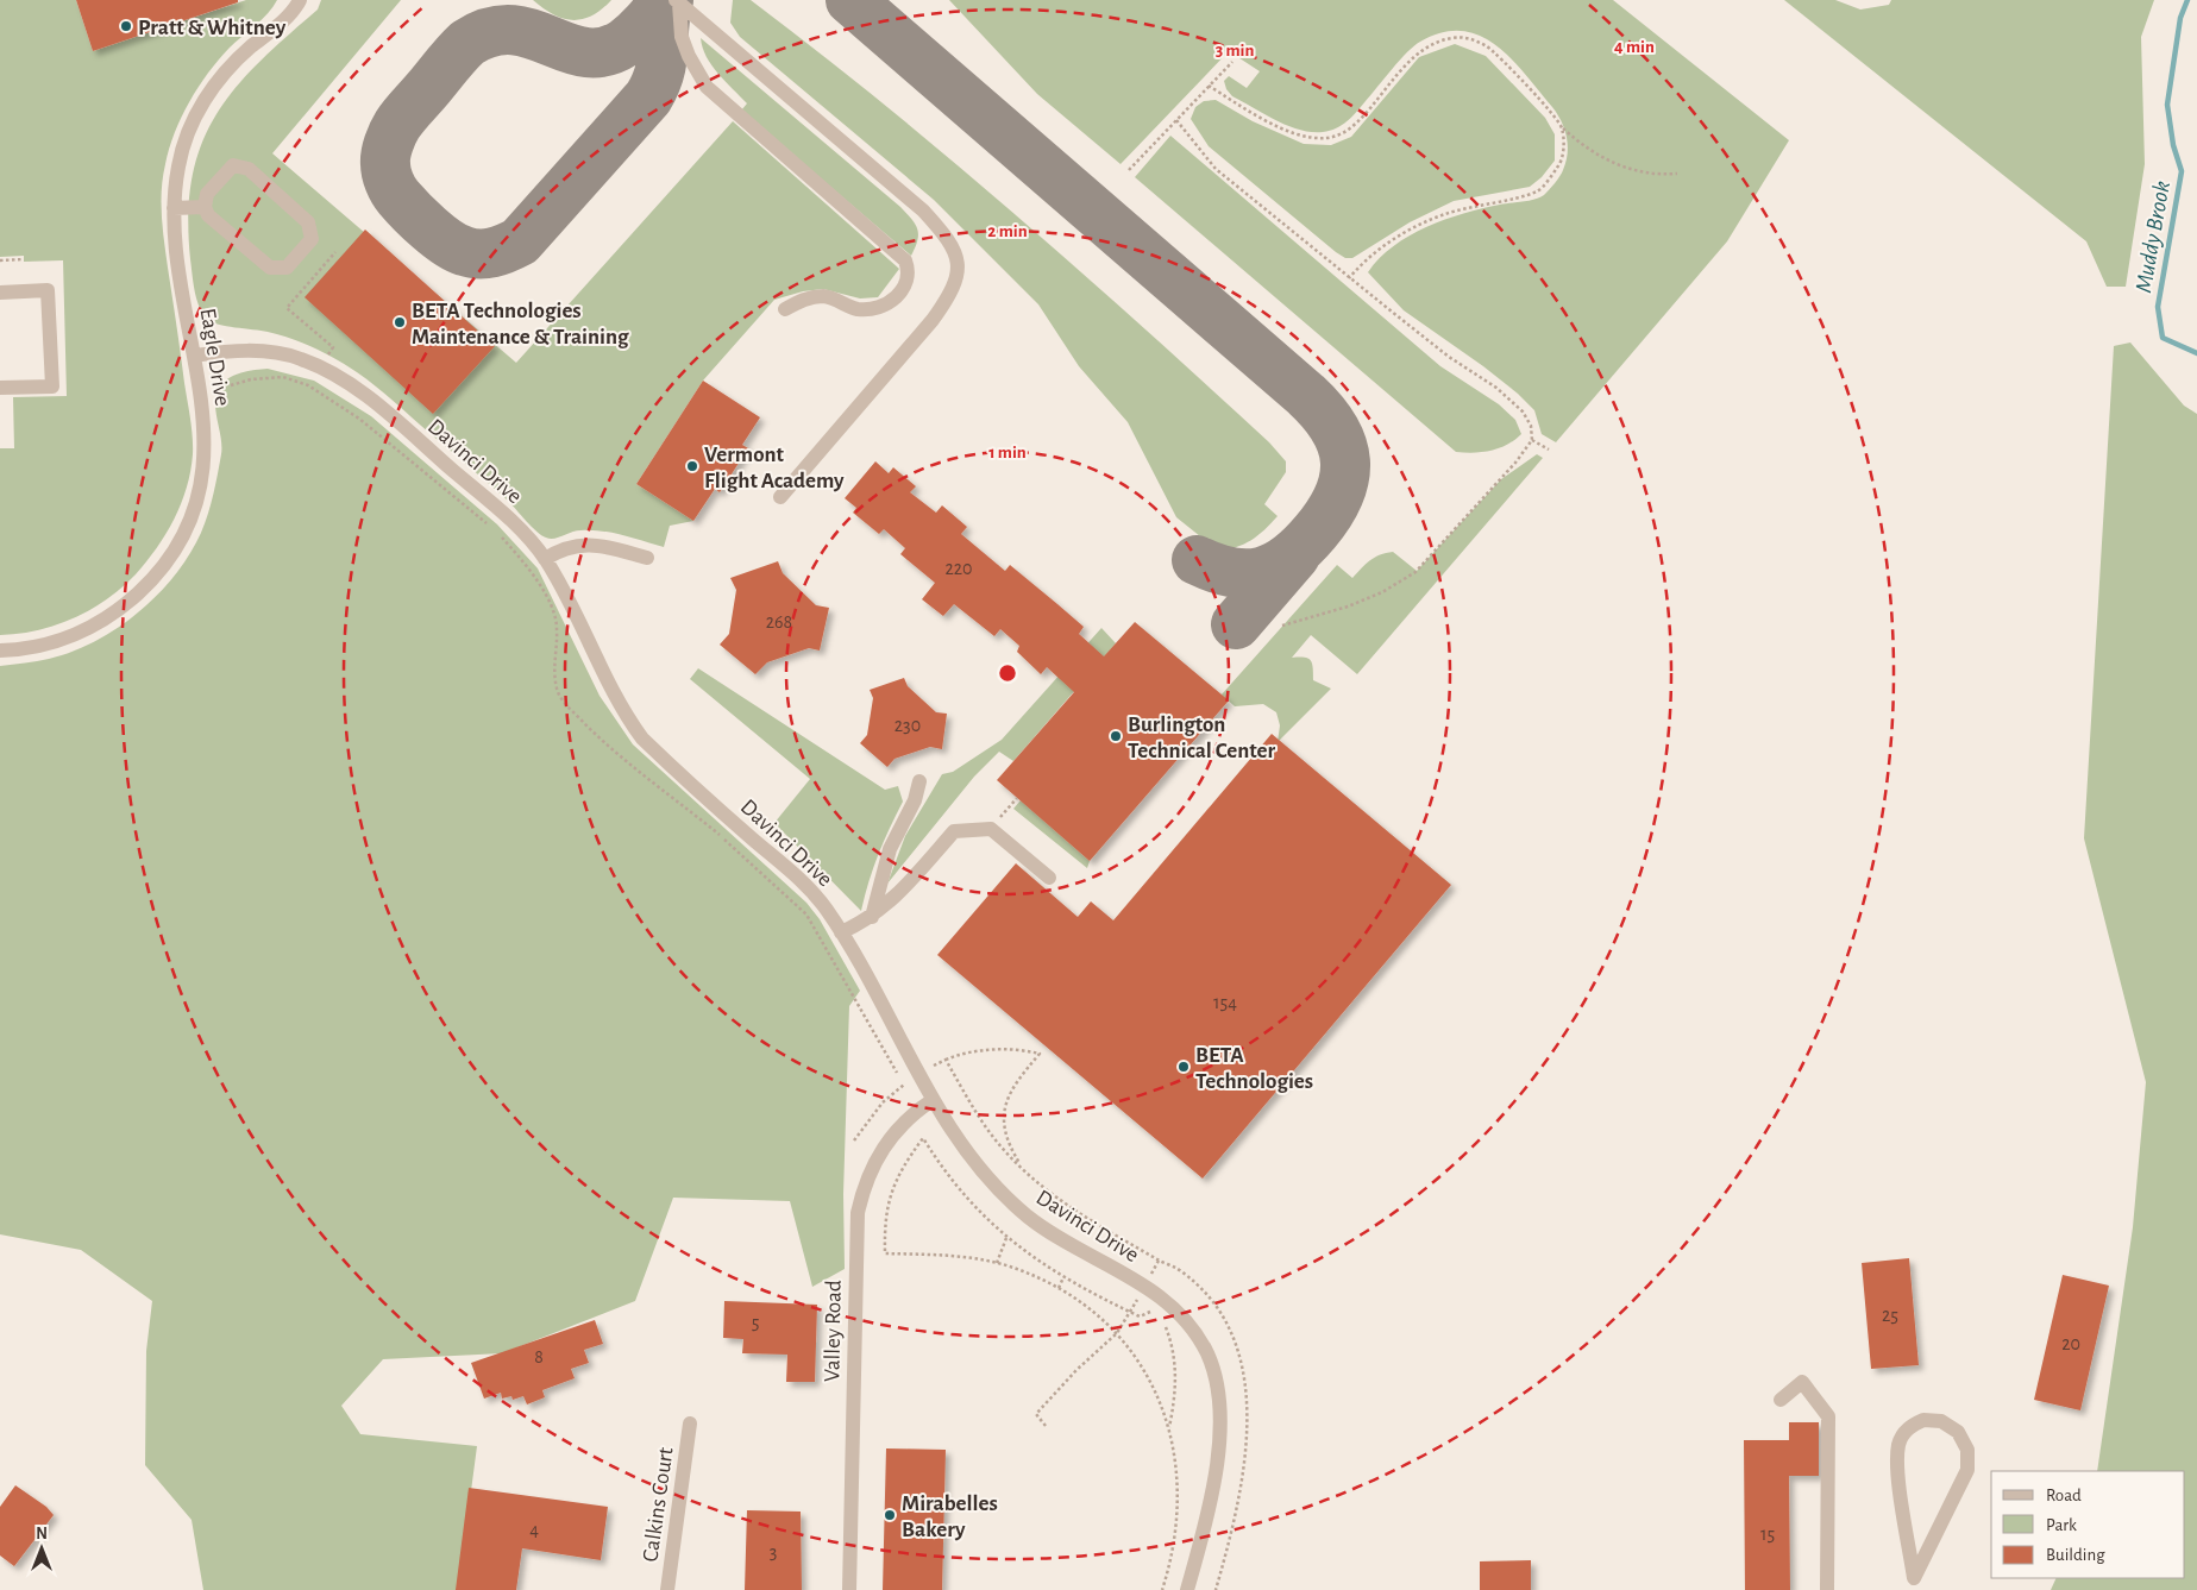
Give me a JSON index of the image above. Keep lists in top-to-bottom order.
{
  "streets": {
    "street": [
      "Eagle Drive",
      "Davinci Drive",
      "Valley Road",
      "Calkins Court"
    ]
  },
  "crossings": [
    ["Eagle Drive", "Davinci Drive"],
    ["Davinci Drive", "Valley Road"]
  ],
  "water": ["Muddy Brook"],
  "places": [
    "Pratt & Whitney",
    "BETA Technologies Maintenance & Training",
    "Vermont Flight Academy",
    "Burlington Technical Center",
    "BETA Technologies",
    "Mirabelles Bakery"
  ],
  "house_numbers": [
    "220",
    "268",
    "230",
    "154",
    "25",
    "5",
    "20",
    "8",
    "4",
    "15",
    "3"
  ],
  "legend": ["Road", "Park", "Building"],
  "north": "top",
  "rings": [
    "4 min",
    "3 min",
    "2 min",
    "1 min"
  ]
}
